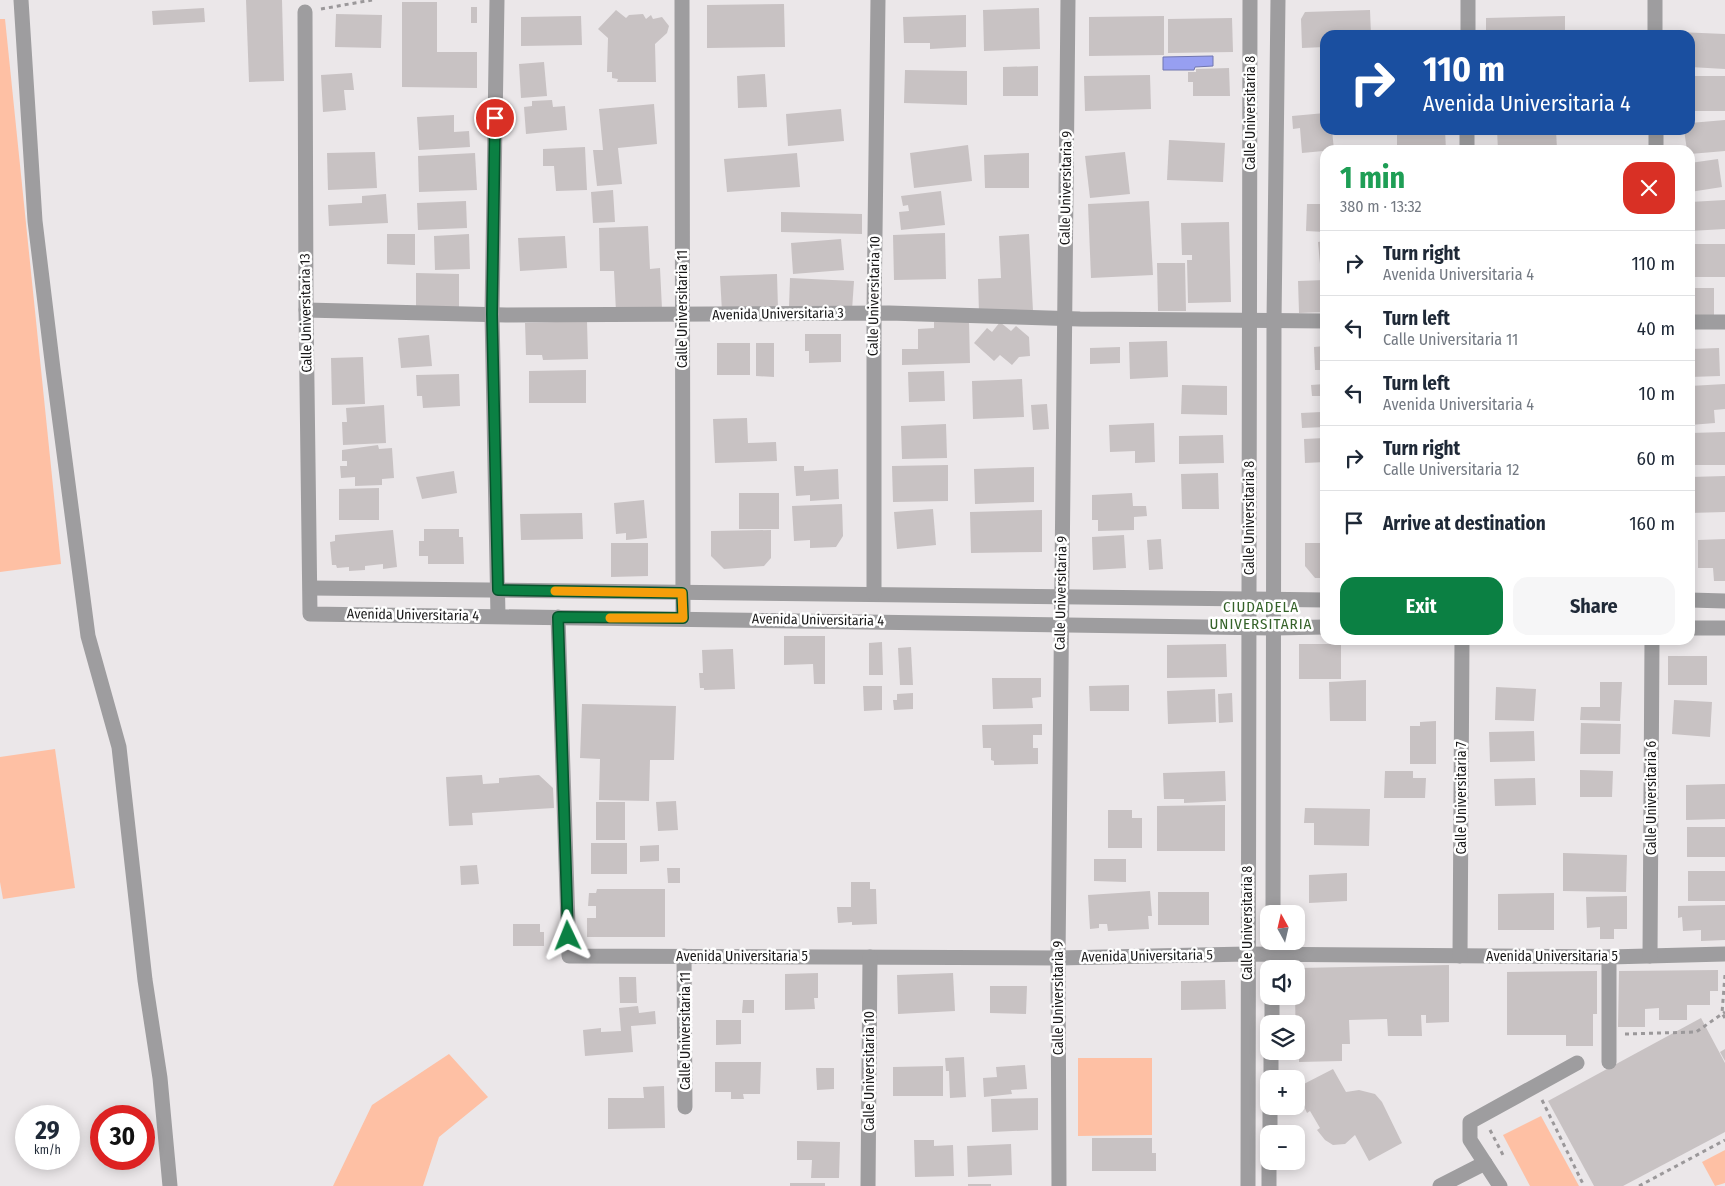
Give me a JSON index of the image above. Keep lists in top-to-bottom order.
{
  "streets": {
    "street": [
      "Calle Universitaria 8",
      "Calle Universitaria 9",
      "Calle Universitaria 10",
      "Calle Universitaria 11",
      "Calle Universitaria 13",
      "Avenida Universitaria 3",
      "Avenida Universitaria 4",
      "Calle Universitaria 7",
      "Calle Universitaria 6",
      "Avenida Universitaria 5"
    ]
  },
  "crossings": [
    ["Calle Universitaria 8", "Avenida Universitaria 3"],
    ["Calle Universitaria 8", "Avenida Universitaria 4"],
    ["Calle Universitaria 8", "Avenida Universitaria 5"],
    ["Calle Universitaria 9", "Avenida Universitaria 3"],
    ["Calle Universitaria 9", "Avenida Universitaria 4"],
    ["Calle Universitaria 9", "Avenida Universitaria 5"],
    ["Calle Universitaria 10", "Avenida Universitaria 3"],
    ["Calle Universitaria 10", "Avenida Universitaria 4"],
    ["Calle Universitaria 10", "Avenida Universitaria 5"],
    ["Calle Universitaria 11", "Avenida Universitaria 3"],
    ["Calle Universitaria 11", "Avenida Universitaria 4"],
    ["Calle Universitaria 11", "Avenida Universitaria 5"],
    ["Calle Universitaria 13", "Avenida Universitaria 3"],
    ["Calle Universitaria 13", "Avenida Universitaria 4"],
    ["Avenida Universitaria 4", "Avenida Universitaria 5"],
    ["Calle Universitaria 7", "Avenida Universitaria 5"],
    ["Calle Universitaria 6", "Avenida Universitaria 5"]
  ],
  "districts": ["CIUDADELA UNIVERSITARIA"],
  "north": "top",
  "page": {
    "turn": ["110 m", "Avenida Universitaria 4"],
    "heading": ["1 min", "380 m · 13:32"],
    "list": [
      {
        "name": "Turn right",
        "note": "Avenida Universitaria 4",
        "value": "110 m"
      },
      {
        "name": "Turn left",
        "note": "Calle Universitaria 11",
        "value": "40 m"
      },
      {
        "name": "Turn left",
        "note": "Avenida Universitaria 4",
        "value": "10 m"
      },
      {
        "name": "Turn right",
        "note": "Calle Universitaria 12",
        "value": "60 m"
      },
      {
        "name": "Arrive at destination",
        "value": "160 m"
      }
    ],
    "buttons": ["Exit", "Share"],
    "map_buttons": ["+", "−"],
    "speed": "29 km/h",
    "limit": "30"
  }
}
